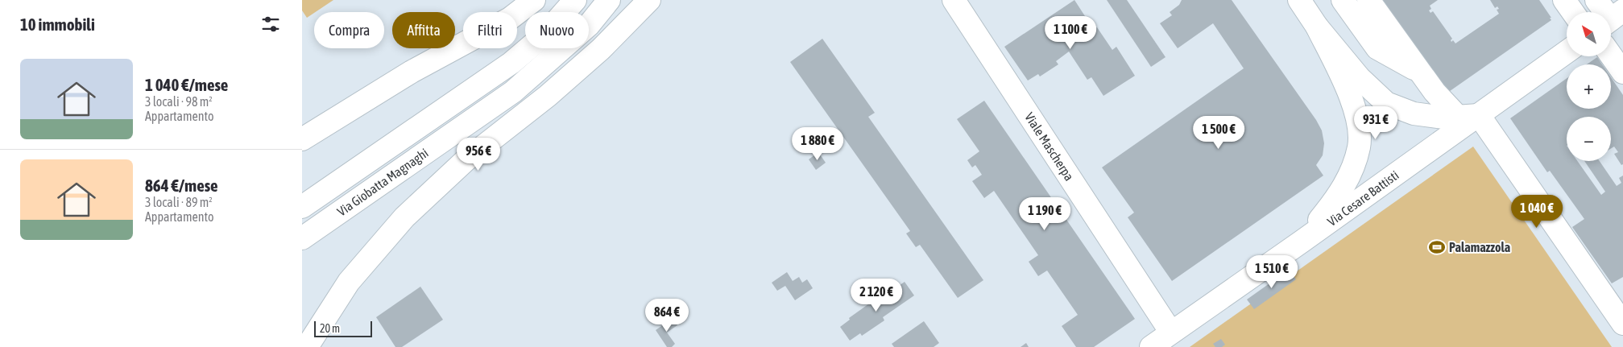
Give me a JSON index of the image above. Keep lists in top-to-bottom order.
{
  "streets": {
    "main road": ["Viale Mascherpa", "Via Giobatta Magnaghi", "Via Cesare Battisti"]
  },
  "crossings": [
    ["Viale Mascherpa", "Via Cesare Battisti"]
  ],
  "places": {
    "sports": ["Palamazzola"]
  },
  "scale_bar": "20 m",
  "north": "top left",
  "page": {
    "heading": "10 immobili",
    "map_buttons": ["+", "−"],
    "chip": [
      "Compra",
      "Affitta",
      "Filtri",
      "Nuovo"
    ],
    "price": [
      "1 100 €",
      "931 €",
      "1 500 €",
      "1 880 €",
      "956 €",
      "1 040 €",
      "1 190 €",
      "1 510 €",
      "2 120 €",
      "864 €"
    ],
    "list": [
      {
        "name": "1 040 €/mese",
        "note": "3 locali · 98 m² · Appartamento"
      },
      {
        "name": "864 €/mese",
        "note": "3 locali · 89 m² · Appartamento"
      }
    ],
    "scale": "20 m"
  }
}
